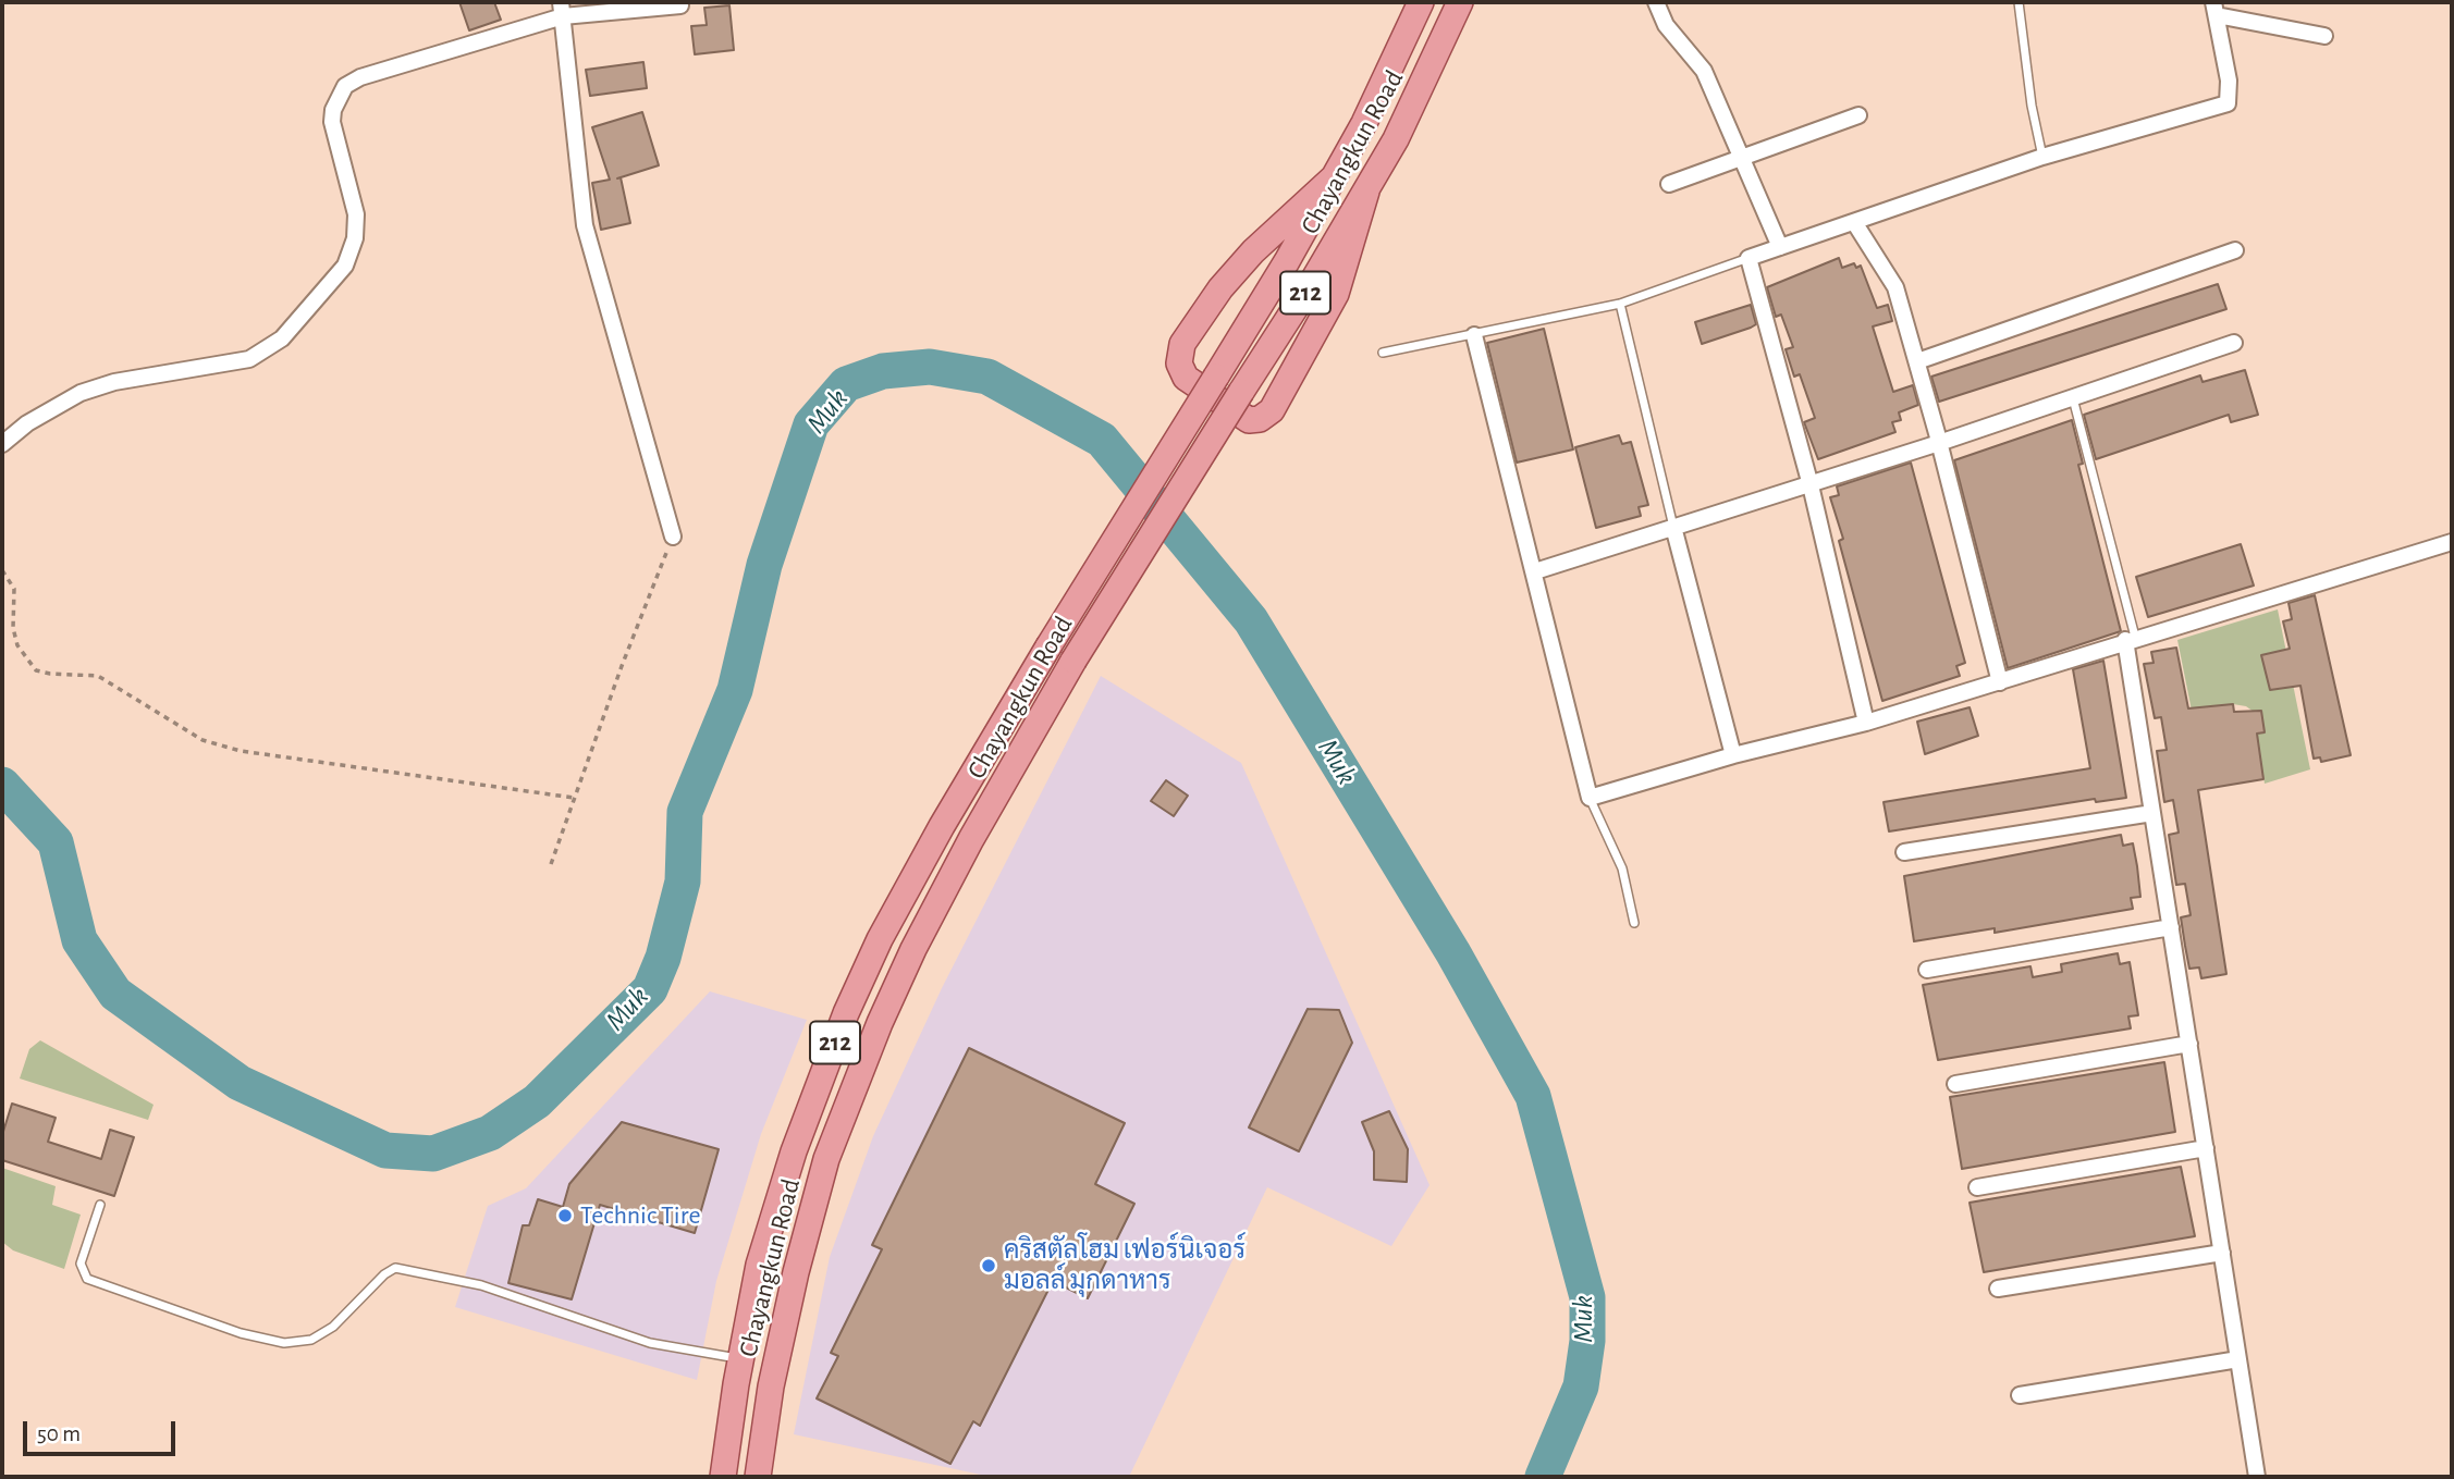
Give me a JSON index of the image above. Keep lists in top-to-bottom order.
{
  "streets": {
    "main road": ["Chayangkun Road", "212"]
  },
  "water": ["Muk"],
  "places": ["Technic Tire", "คริสตัลโฮม เฟอร์นิเจอร์ มอลล์ มุกดาหาร"],
  "scale_bar": "50 m"
}
